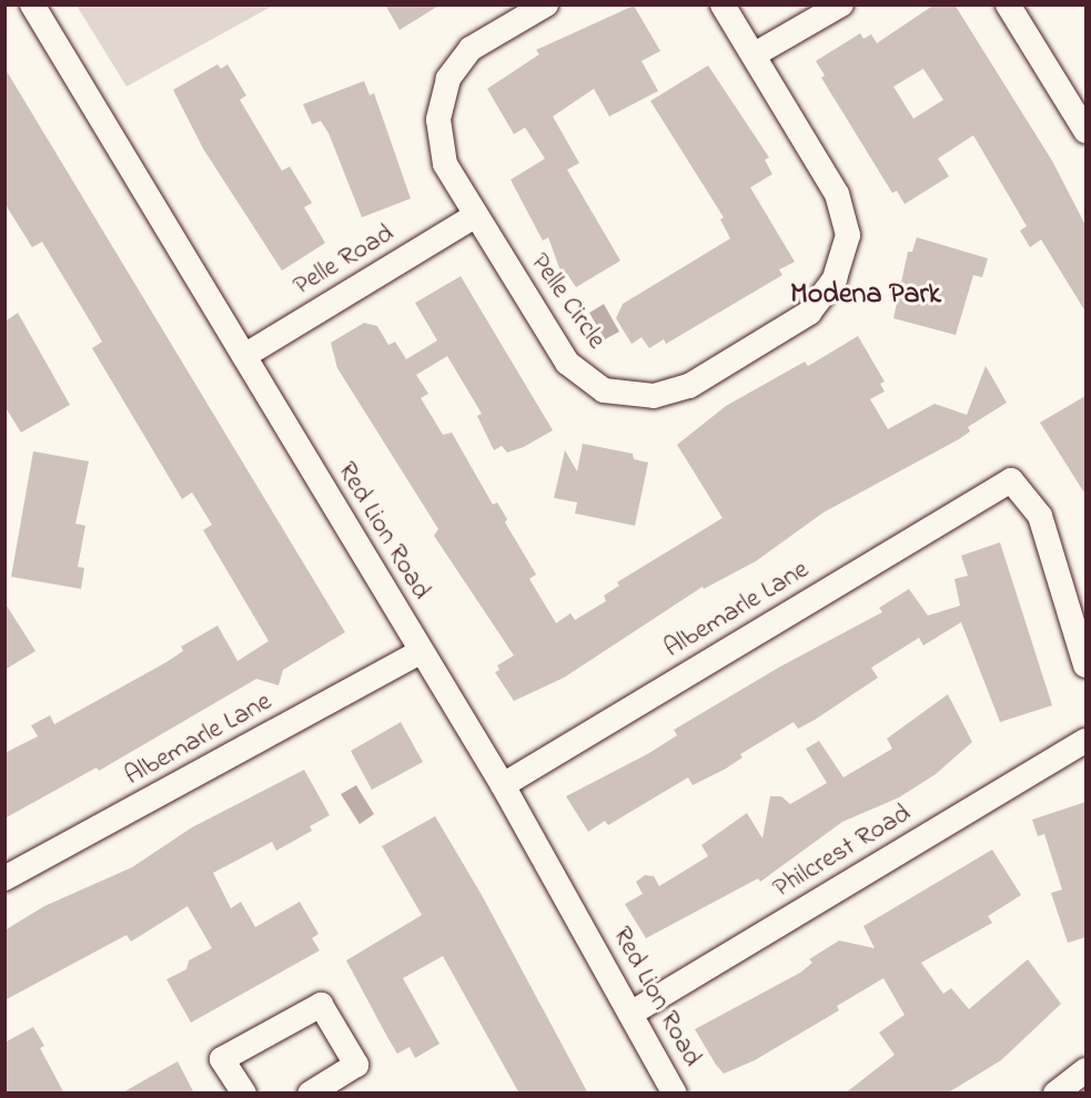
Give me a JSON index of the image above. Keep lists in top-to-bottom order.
{
  "streets": {
    "street": [
      "Pelle Road",
      "Pelle Circle",
      "Red Lion Road",
      "Albemarle Lane",
      "Philcrest Road"
    ]
  },
  "crossings": [
    ["Pelle Road", "Pelle Circle"],
    ["Pelle Road", "Red Lion Road"],
    ["Red Lion Road", "Albemarle Lane"],
    ["Red Lion Road", "Philcrest Road"]
  ],
  "districts": ["Modena Park"]
}
